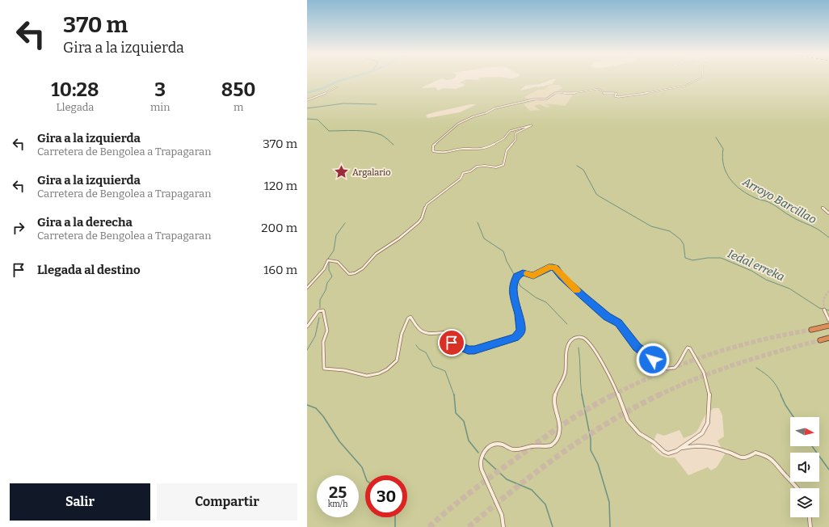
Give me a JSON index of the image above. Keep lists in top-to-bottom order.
{
  "water": ["Arroyo Barcillao", "Iedal erreka"],
  "places": {
    "place": ["Argalario"]
  },
  "north": "right",
  "page": {
    "turn": ["370 m", "Gira a la izquierda"],
    "eta": [
      "10:28",
      "Llegada",
      "3",
      "min",
      "850",
      "m"
    ],
    "list": [
      {
        "name": "Gira a la izquierda",
        "note": "Carretera de Bengolea a Trapagaran",
        "value": "370 m"
      },
      {
        "name": "Gira a la izquierda",
        "note": "Carretera de Bengolea a Trapagaran",
        "value": "120 m"
      },
      {
        "name": "Gira a la derecha",
        "note": "Carretera de Bengolea a Trapagaran",
        "value": "200 m"
      },
      {
        "name": "Llegada al destino",
        "value": "160 m"
      }
    ],
    "speed": "25 km/h",
    "limit": "30",
    "buttons": ["Salir", "Compartir"]
  }
}
